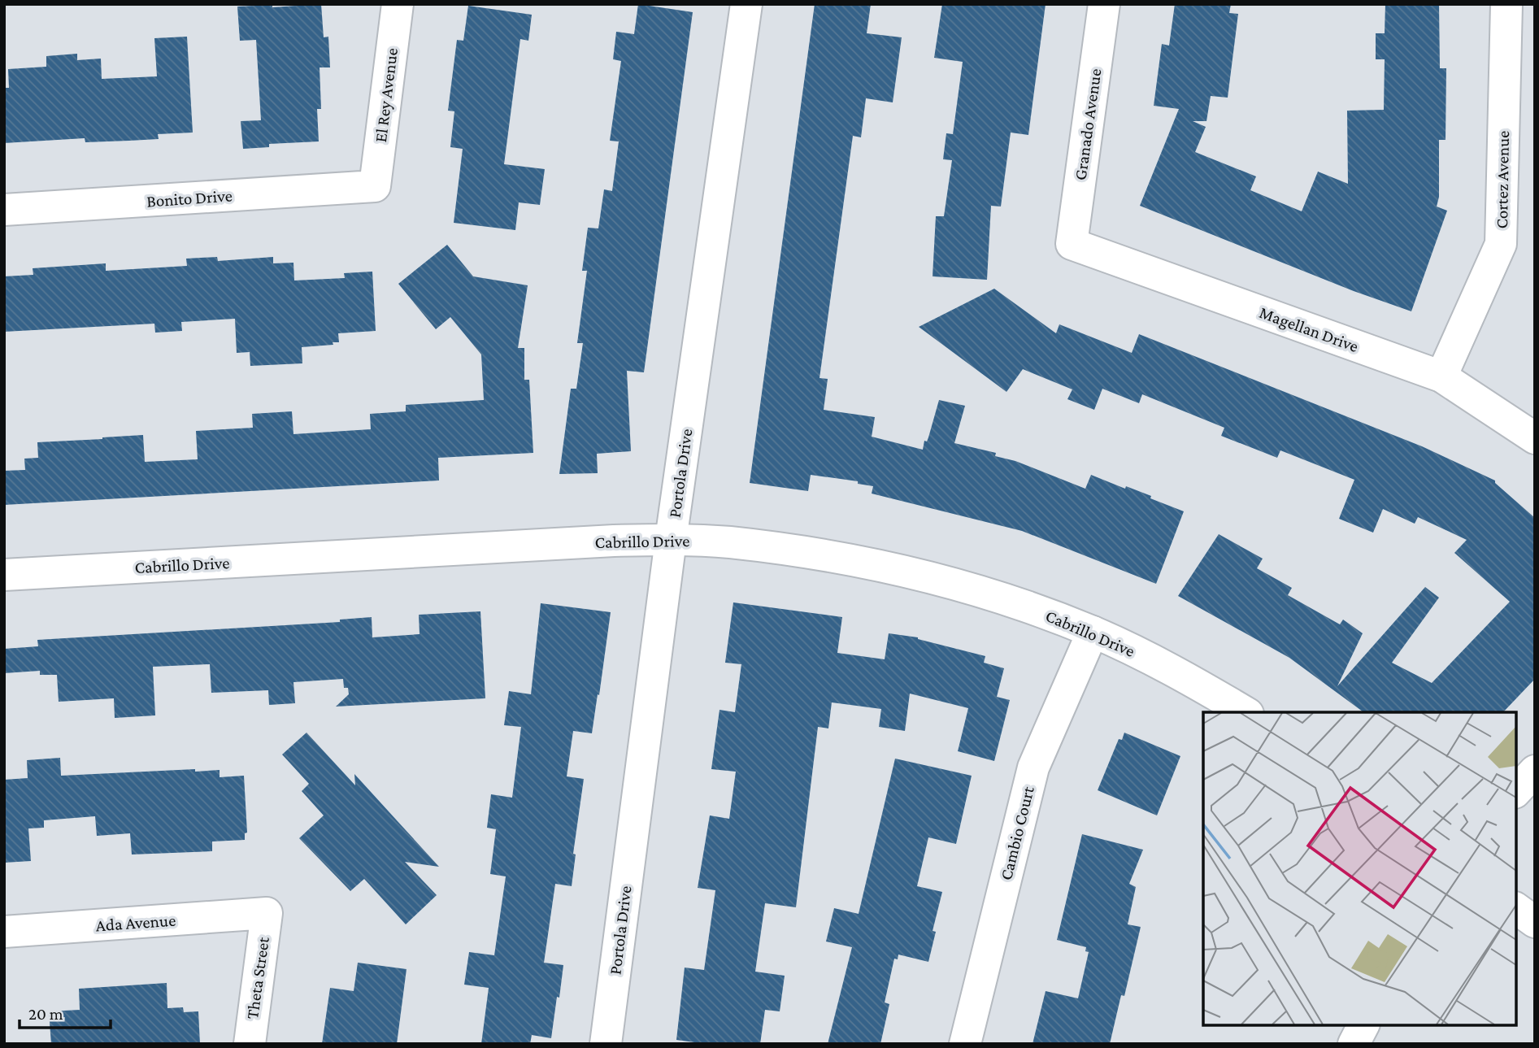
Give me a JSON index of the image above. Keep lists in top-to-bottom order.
{
  "streets": {
    "street": [
      "El Rey Avenue",
      "Granado Avenue",
      "Cortez Avenue",
      "Bonito Drive",
      "Magellan Drive",
      "Portola Drive",
      "Cabrillo Drive",
      "Cambio Court",
      "Ada Avenue",
      "Theta Street"
    ]
  },
  "crossings": [
    ["El Rey Avenue", "Bonito Drive"],
    ["Granado Avenue", "Magellan Drive"],
    ["Cortez Avenue", "Magellan Drive"],
    ["Portola Drive", "Cabrillo Drive"],
    ["Cabrillo Drive", "Cambio Court"],
    ["Ada Avenue", "Theta Street"]
  ],
  "scale_bar": "20 m"
}
